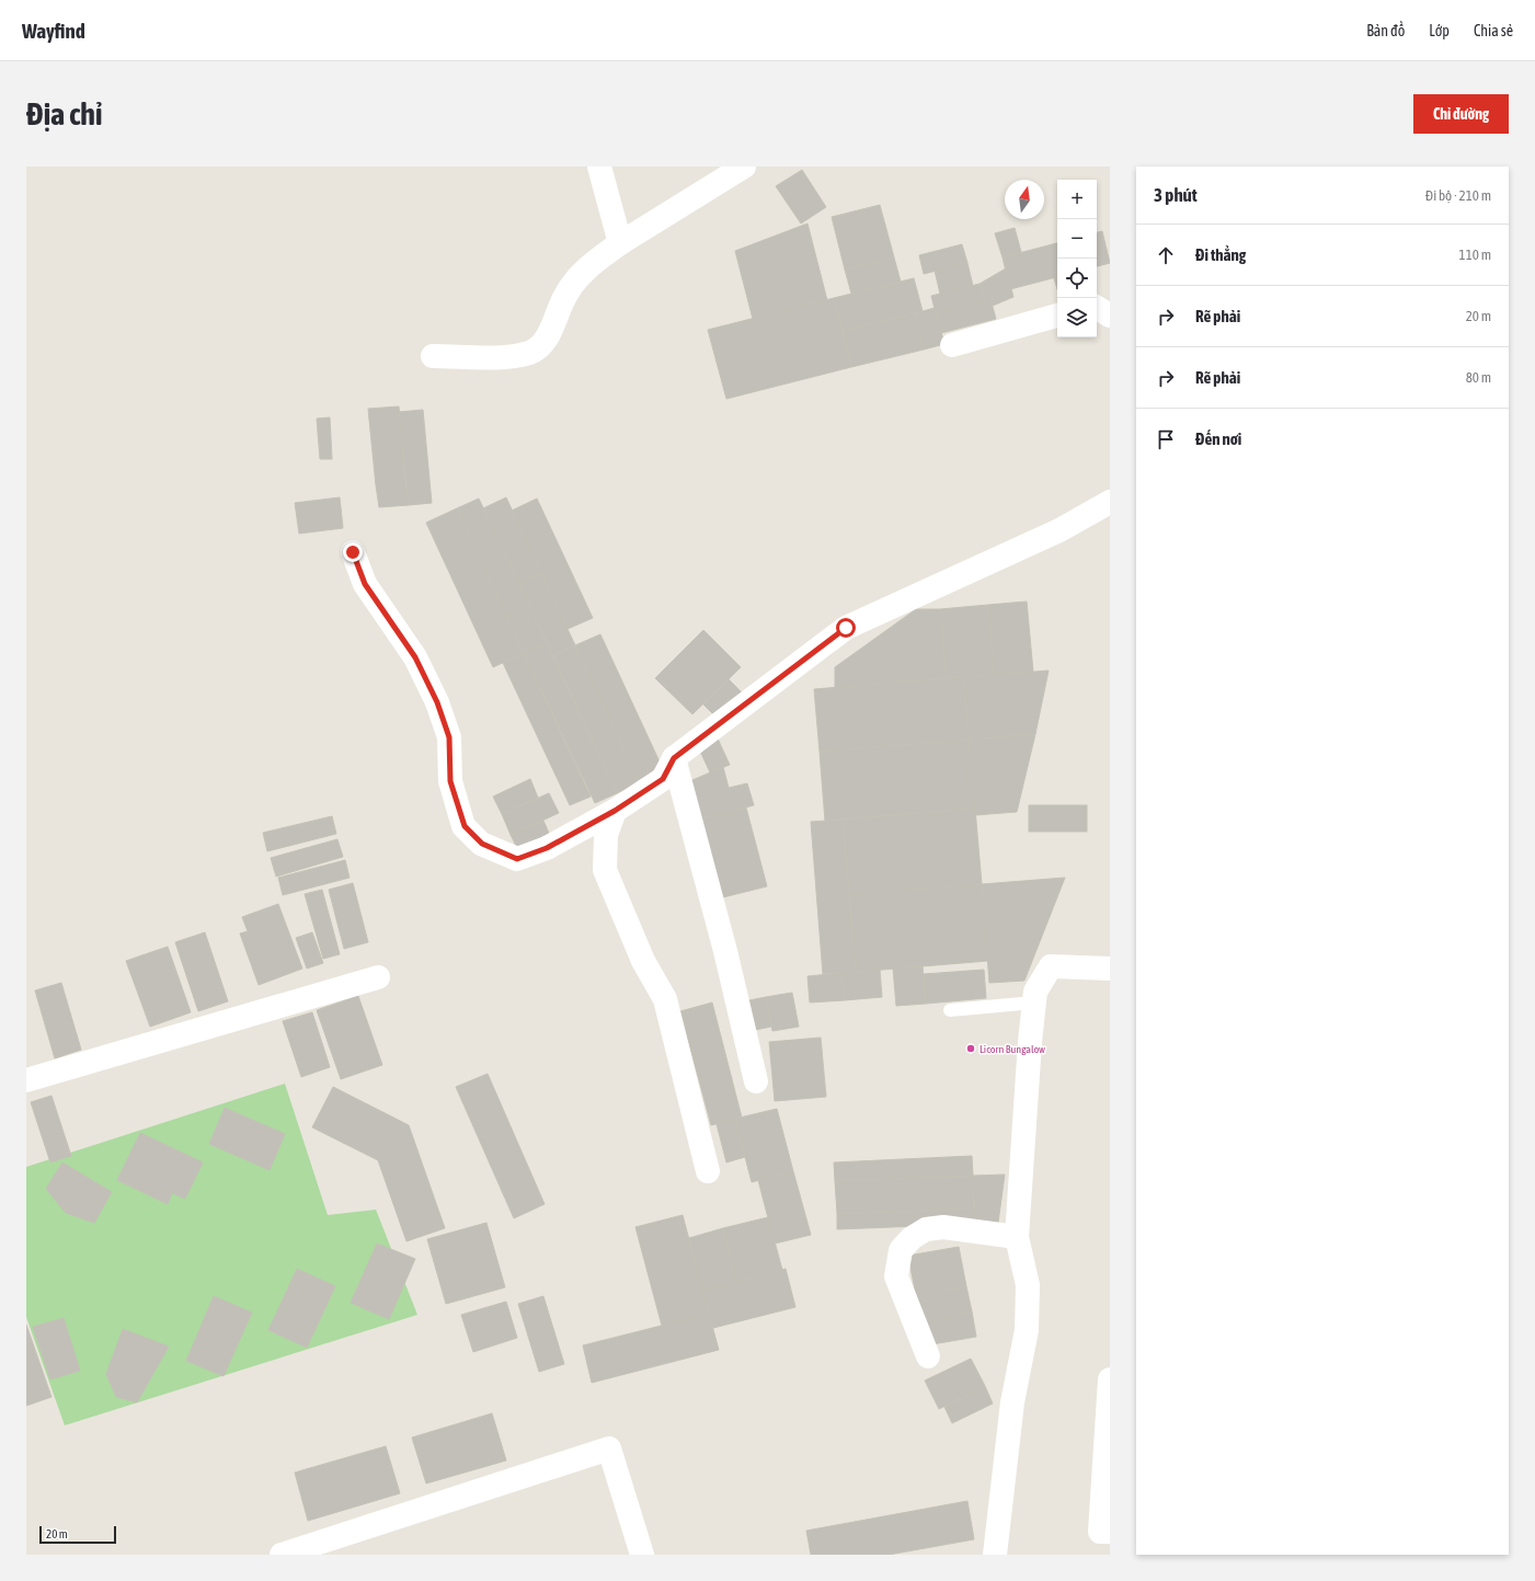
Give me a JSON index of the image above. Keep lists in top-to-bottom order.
{
  "places": ["Licorn Bungalow"],
  "scale_bar": "20 m",
  "north": "top",
  "page": {
    "header": "Wayfind",
    "nav": ["Bản đồ", "Lớp", "Chia sẻ"],
    "buttons": "Chỉ đường",
    "title": "Địa chỉ",
    "heading": ["3 phút", "Đi bộ · 210 m"],
    "map_buttons": ["+", "−"],
    "list": [
      ["Đi thẳng", "110 m"],
      ["Rẽ phải", "20 m"],
      ["Rẽ phải", "80 m"],
      "Đến nơi"
    ],
    "scale": "20 m"
  }
}
